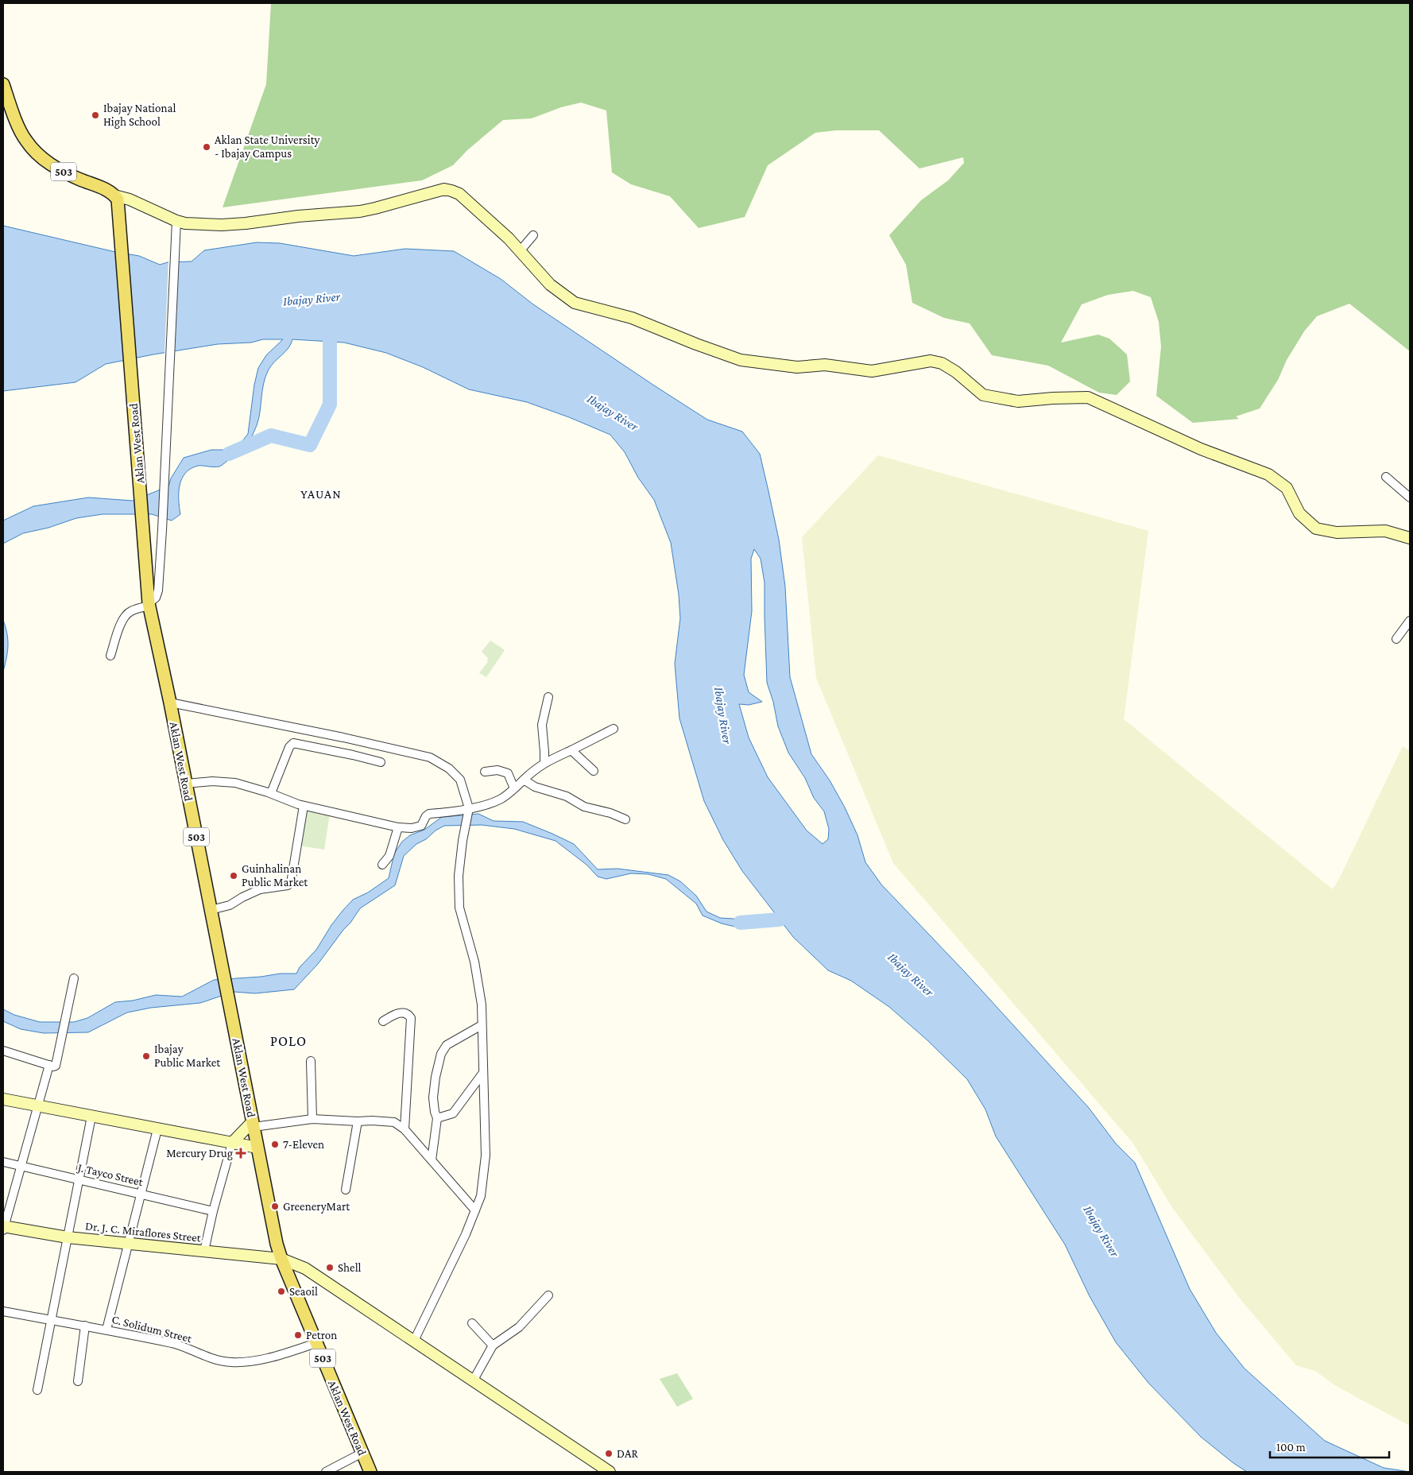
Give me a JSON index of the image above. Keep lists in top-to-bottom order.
{
  "streets": {
    "main road": ["503", "Aklan West Road"],
    "street": ["J. Tayco Street", "Dr. J. C. Miraflores Street", "C. Solidum Street"]
  },
  "crossings": [
    ["503", "Aklan West Road"],
    ["Aklan West Road", "Dr. J. C. Miraflores Street"],
    ["Aklan West Road", "C. Solidum Street"]
  ],
  "districts": ["YAUAN", "POLO"],
  "water": ["Ibajay River"],
  "places": {
    "other": [
      "Ibajay National High School",
      "Aklan State University - Ibajay Campus",
      "Guinhalinan Public Market",
      "Ibajay Public Market",
      "7-Eleven",
      "GreeneryMart",
      "Shell",
      "Seaoil",
      "Petron",
      "DAR"
    ],
    "health": ["Mercury Drug"]
  },
  "scale_bar": "100 m"
}
